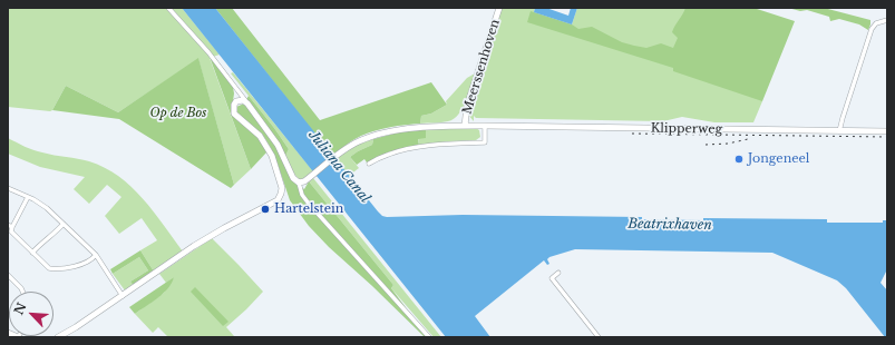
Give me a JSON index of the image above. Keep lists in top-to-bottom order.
{
  "streets": {
    "street": ["Meerssenhoven", "Klipperweg"]
  },
  "crossings": [
    ["Meerssenhoven", "Klipperweg"]
  ],
  "water": ["Juliana Canal", "Beatrixhaven"],
  "parks": ["Op de Bos"],
  "places": ["Jongeneel", "Hartelstein"],
  "north": "top left"
}
